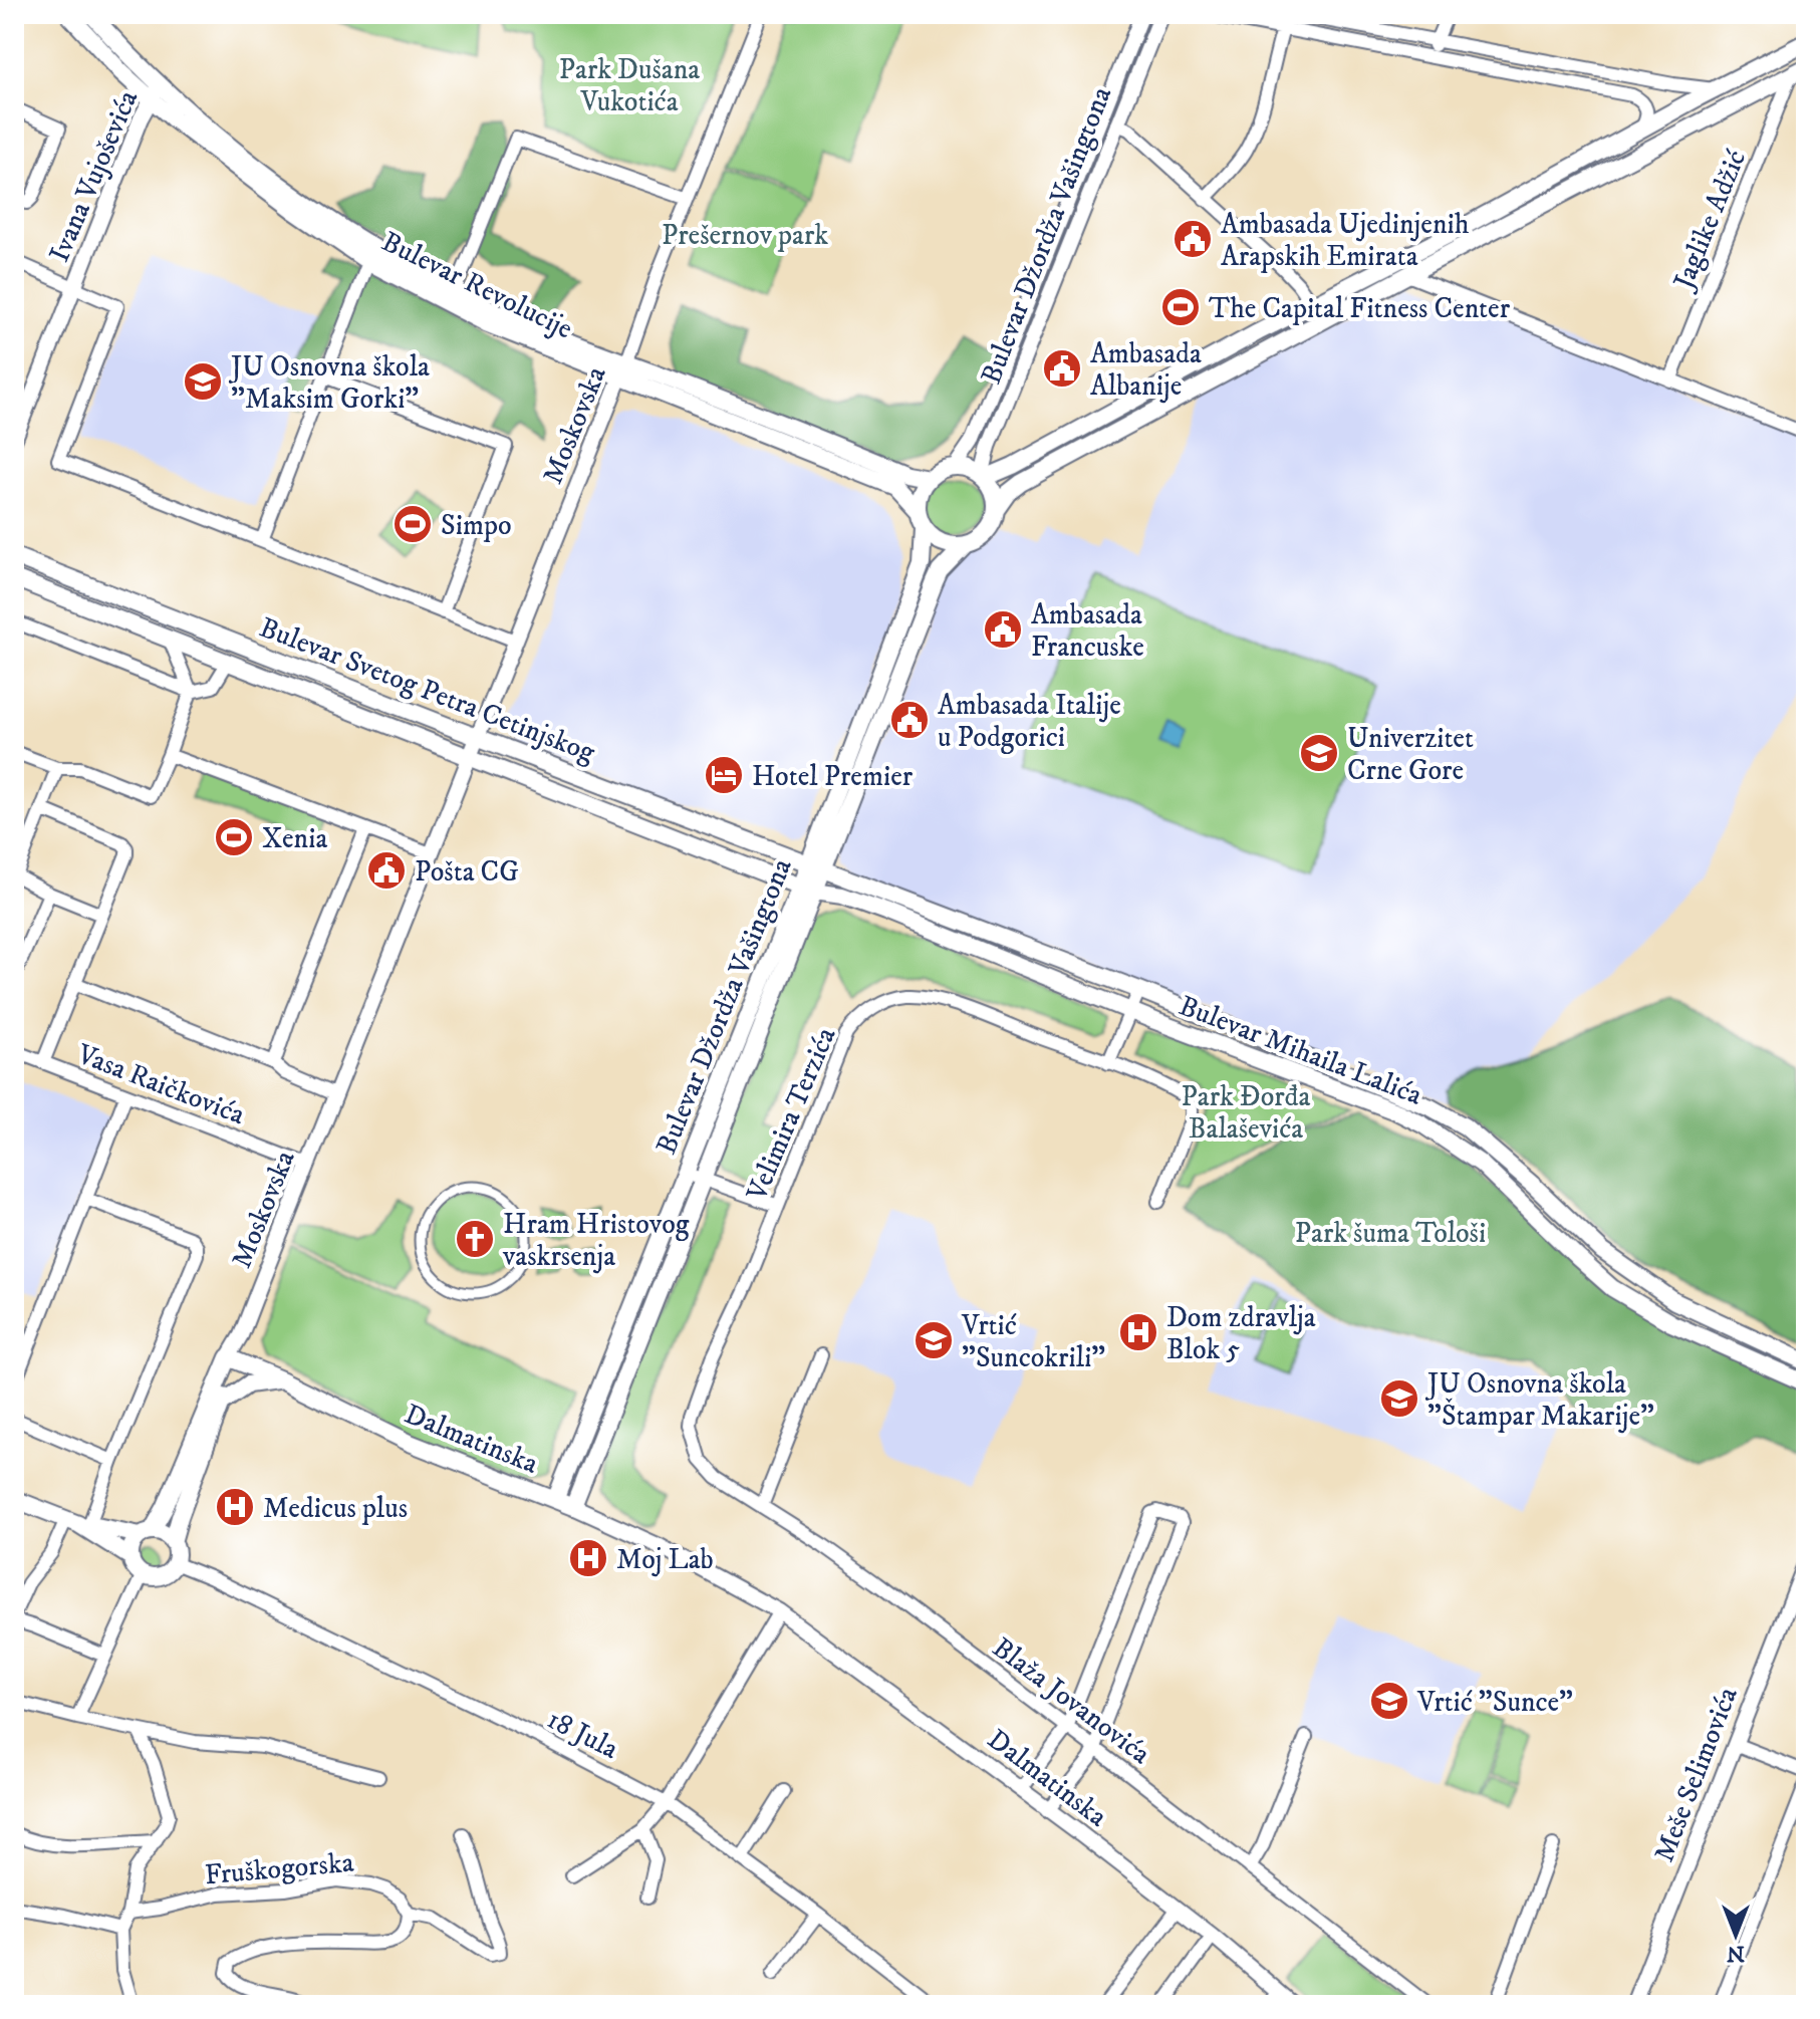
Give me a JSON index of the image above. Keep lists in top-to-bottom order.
{
  "streets": {
    "main road": [
      "Bulevar Džordža Vašingtona",
      "Bulevar Revolucije",
      "Moskovska",
      "Bulevar Svetog Petra Cetinjskog",
      "Bulevar Mihaila Lalića",
      "Dalmatinska"
    ],
    "street": [
      "Ivana Vujoševića",
      "Jaglike Adžić",
      "Vasa Raičkovića",
      "Velimira Terzića",
      "Blaža Jovanovića",
      "18 Jula",
      "Meše Selimovića",
      "Fruškogorska"
    ]
  },
  "crossings": [
    ["Ivana Vujoševića", "Bulevar Revolucije"],
    ["Bulevar Džordža Vašingtona", "Bulevar Revolucije"],
    ["Bulevar Džordža Vašingtona", "Bulevar Svetog Petra Cetinjskog"],
    ["Bulevar Džordža Vašingtona", "Bulevar Mihaila Lalića"],
    ["Bulevar Džordža Vašingtona", "Dalmatinska"],
    ["Bulevar Revolucije", "Moskovska"],
    ["Moskovska", "Bulevar Svetog Petra Cetinjskog"],
    ["Moskovska", "Vasa Raičkovića"],
    ["Moskovska", "Dalmatinska"],
    ["Moskovska", "18 Jula"],
    ["Bulevar Svetog Petra Cetinjskog", "Bulevar Mihaila Lalića"],
    ["Velimira Terzića", "Blaža Jovanovića"]
  ],
  "parks": [
    "Park Dušana Vukotića",
    "Prešernov park",
    "Park Đorđa Balaševića",
    "Park šuma Tološi"
  ],
  "places": {
    "public building": [
      "Ambasada Ujedinjenih Arapskih Emirata",
      "Ambasada Albanije",
      "Ambasada Francuske",
      "Ambasada Italije u Podgorici",
      "Pošta CG"
    ],
    "sports": ["The Capital Fitness Center", "Simpo", "Xenia"],
    "school or university": [
      "JU Osnovna škola \"Maksim Gorki\"",
      "Univerzitet Crne Gore",
      "Vrtić \"Suncokrili\"",
      "JU Osnovna škola \"Štampar Makarije\"",
      "Vrtić \"Sunce\""
    ],
    "hotel": ["Hotel Premier"],
    "church": ["Hram Hristovog vaskrsenja"],
    "hospital": ["Dom zdravlja Blok 5", "Medicus plus", "Moj Lab"]
  },
  "north": "bottom"
}
